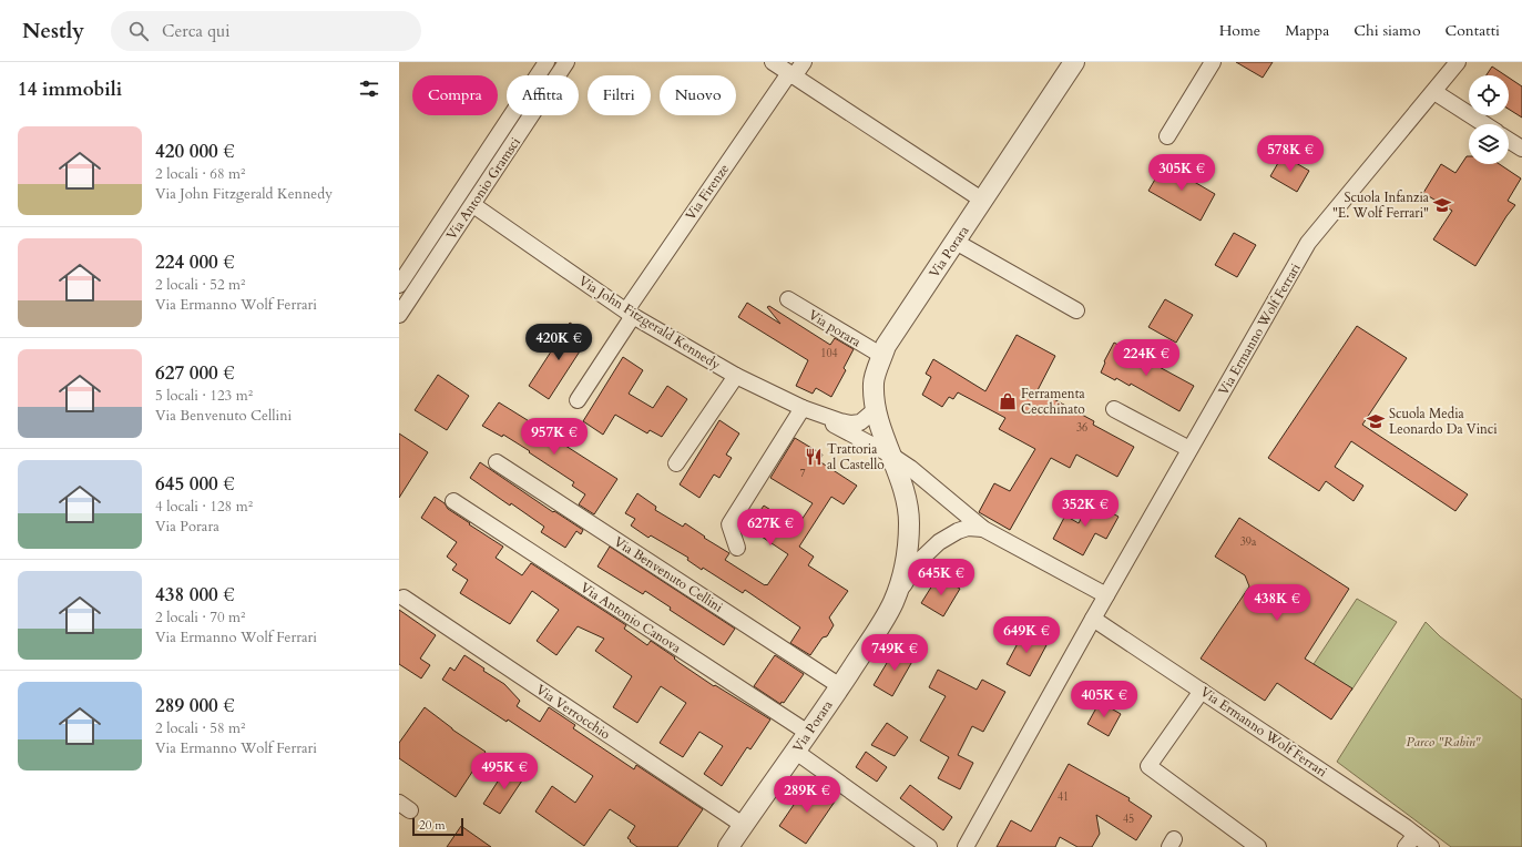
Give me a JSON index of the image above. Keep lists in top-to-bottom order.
{
  "streets": {
    "street": [
      "Via Antonio Gramsci",
      "Via Firenze",
      "Via Porara",
      "Via John Fitzgerald Kennedy",
      "Via porara",
      "Via Ermanno Wolf Ferrari",
      "Via Benvenuto Cellini",
      "Via Antonio Canova",
      "Via Verrocchio"
    ]
  },
  "crossings": [
    ["Via Antonio Gramsci", "Via John Fitzgerald Kennedy"],
    ["Via Firenze", "Via John Fitzgerald Kennedy"],
    ["Via Porara", "Via John Fitzgerald Kennedy"],
    ["Via Porara", "Via porara"],
    ["Via Porara", "Via Benvenuto Cellini"],
    ["Via Porara", "Via Antonio Canova"],
    ["Via Porara", "Via Verrocchio"]
  ],
  "parks": ["Parco \"Rabin\""],
  "places": {
    "school or university": ["Scuola Infanzia \"E. Wolf Ferrari\"", "Scuola Media Leonardo Da Vinci"],
    "shop": ["Ferramenta Cecchinato"],
    "restaurant": ["Trattoria al Castello"]
  },
  "house_numbers": [
    "104",
    "36",
    "7",
    "39a",
    "41",
    "45"
  ],
  "scale_bar": "20 m",
  "page": {
    "header": "Nestly",
    "search": "Cerca qui",
    "nav": [
      "Home",
      "Mappa",
      "Chi siamo",
      "Contatti"
    ],
    "heading": "14 immobili",
    "chip": [
      "Compra",
      "Affitta",
      "Filtri",
      "Nuovo"
    ],
    "list": [
      {
        "name": "420 000 €",
        "note": "2 locali · 68 m² · Via John Fitzgerald Kennedy"
      },
      {
        "name": "224 000 €",
        "note": "2 locali · 52 m² · Via Ermanno Wolf Ferrari"
      },
      {
        "name": "627 000 €",
        "note": "5 locali · 123 m² · Via Benvenuto Cellini"
      },
      {
        "name": "645 000 €",
        "note": "4 locali · 128 m² · Via Porara"
      },
      {
        "name": "438 000 €",
        "note": "2 locali · 70 m² · Via Ermanno Wolf Ferrari"
      },
      {
        "name": "289 000 €",
        "note": "2 locali · 58 m² · Via Ermanno Wolf Ferrari"
      }
    ],
    "price": [
      "578K €",
      "305K €",
      "420K €",
      "224K €",
      "957K €",
      "352K €",
      "627K €",
      "645K €",
      "438K €",
      "649K €",
      "749K €",
      "405K €",
      "495K €",
      "289K €"
    ],
    "scale": "20 m"
  }
}
